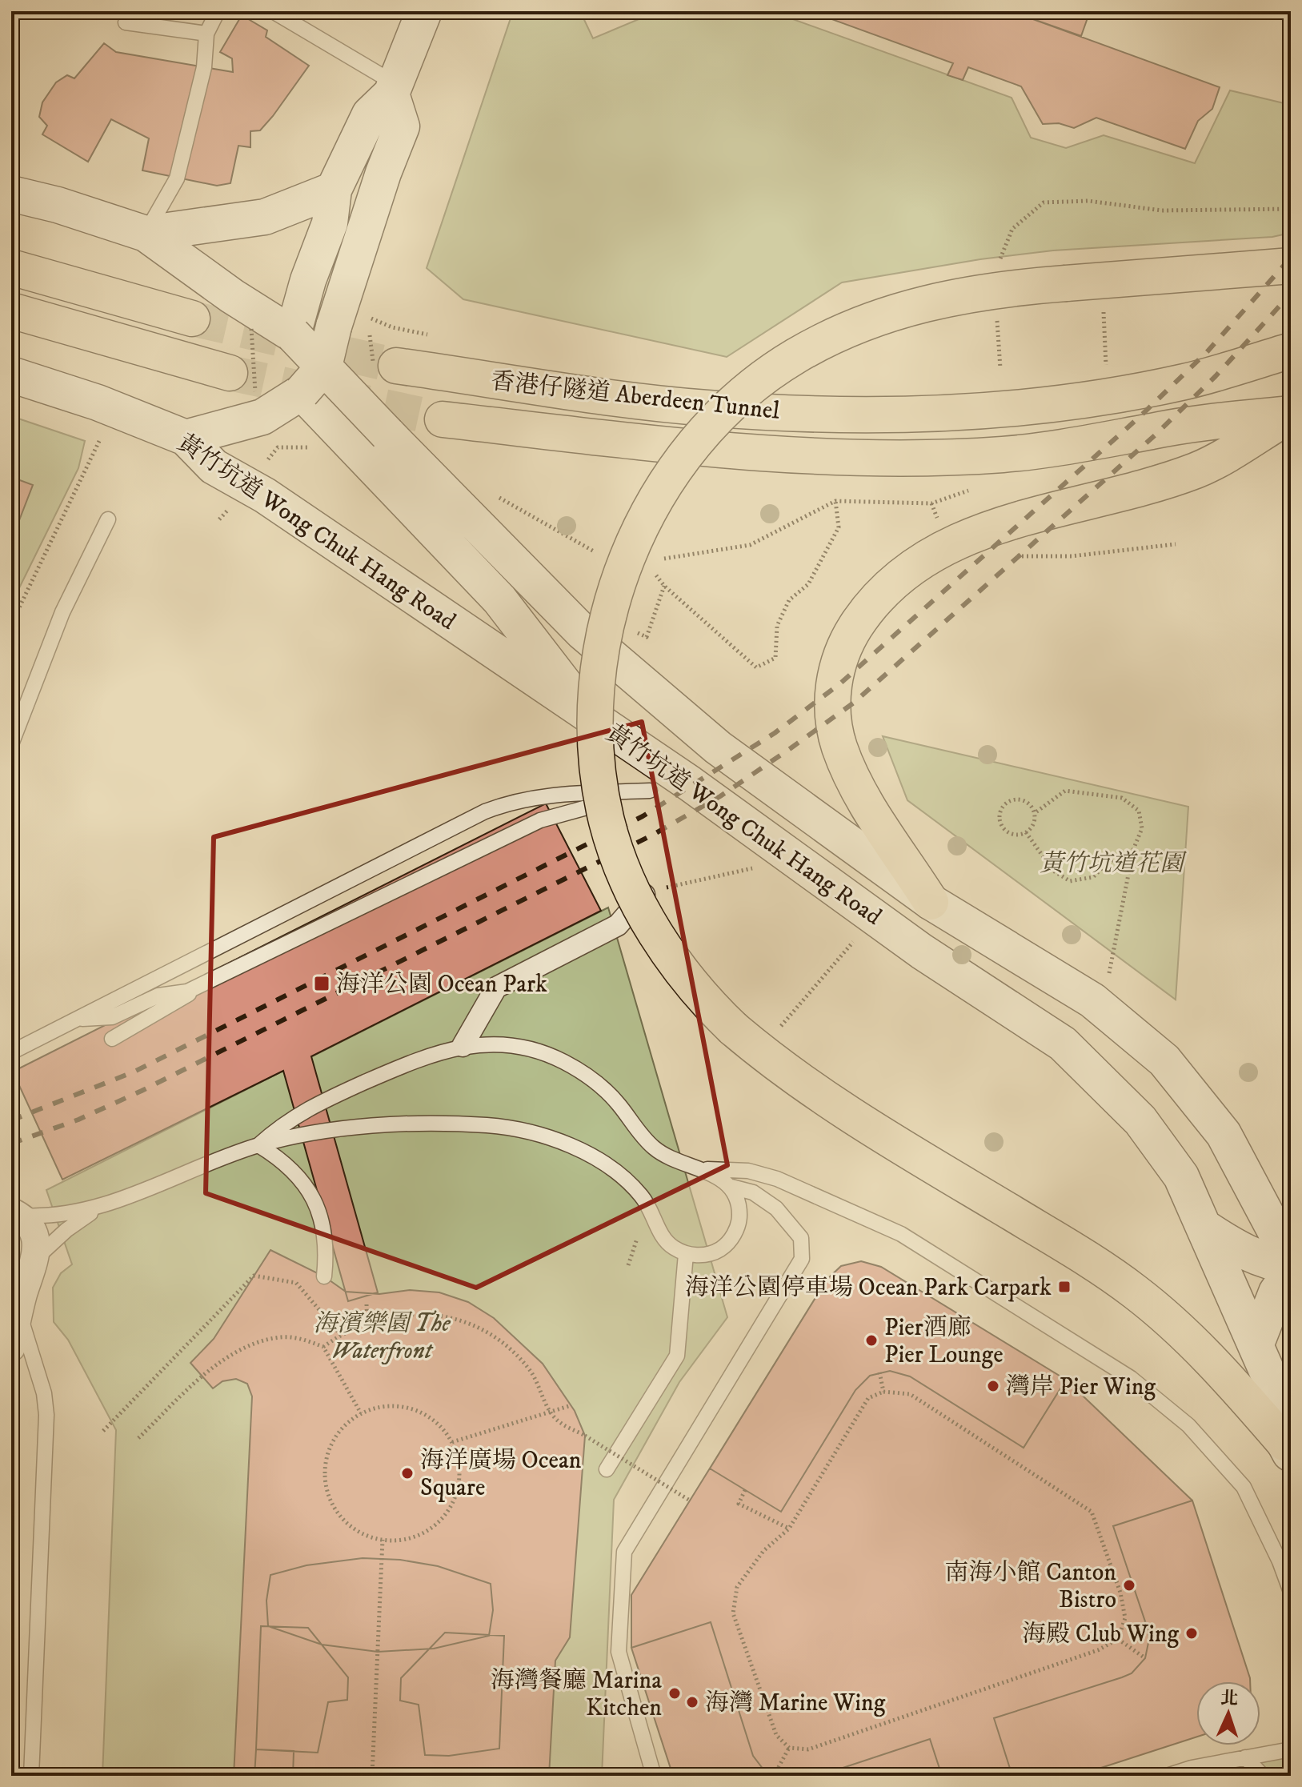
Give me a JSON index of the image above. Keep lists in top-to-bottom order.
{
  "streets": {
    "highway": ["香港仔隧道 Aberdeen Tunnel"],
    "main road": ["黃竹坑道 Wong Chuk Hang Road"]
  },
  "parks": ["黃竹坑道花園", "海濱樂園 The Waterfront"],
  "places": {
    "transit": ["海洋公園 Ocean Park", "海洋公園停車場 Ocean Park Carpark"],
    "other": [
      "Pier酒廊 Pier Lounge",
      "灣岸 Pier Wing",
      "海洋廣場 Ocean Square",
      "南海小館 Canton Bistro",
      "海殿 Club Wing",
      "海灣餐廳 Marina Kitchen",
      "海灣 Marine Wing"
    ]
  },
  "north": "top"
}
